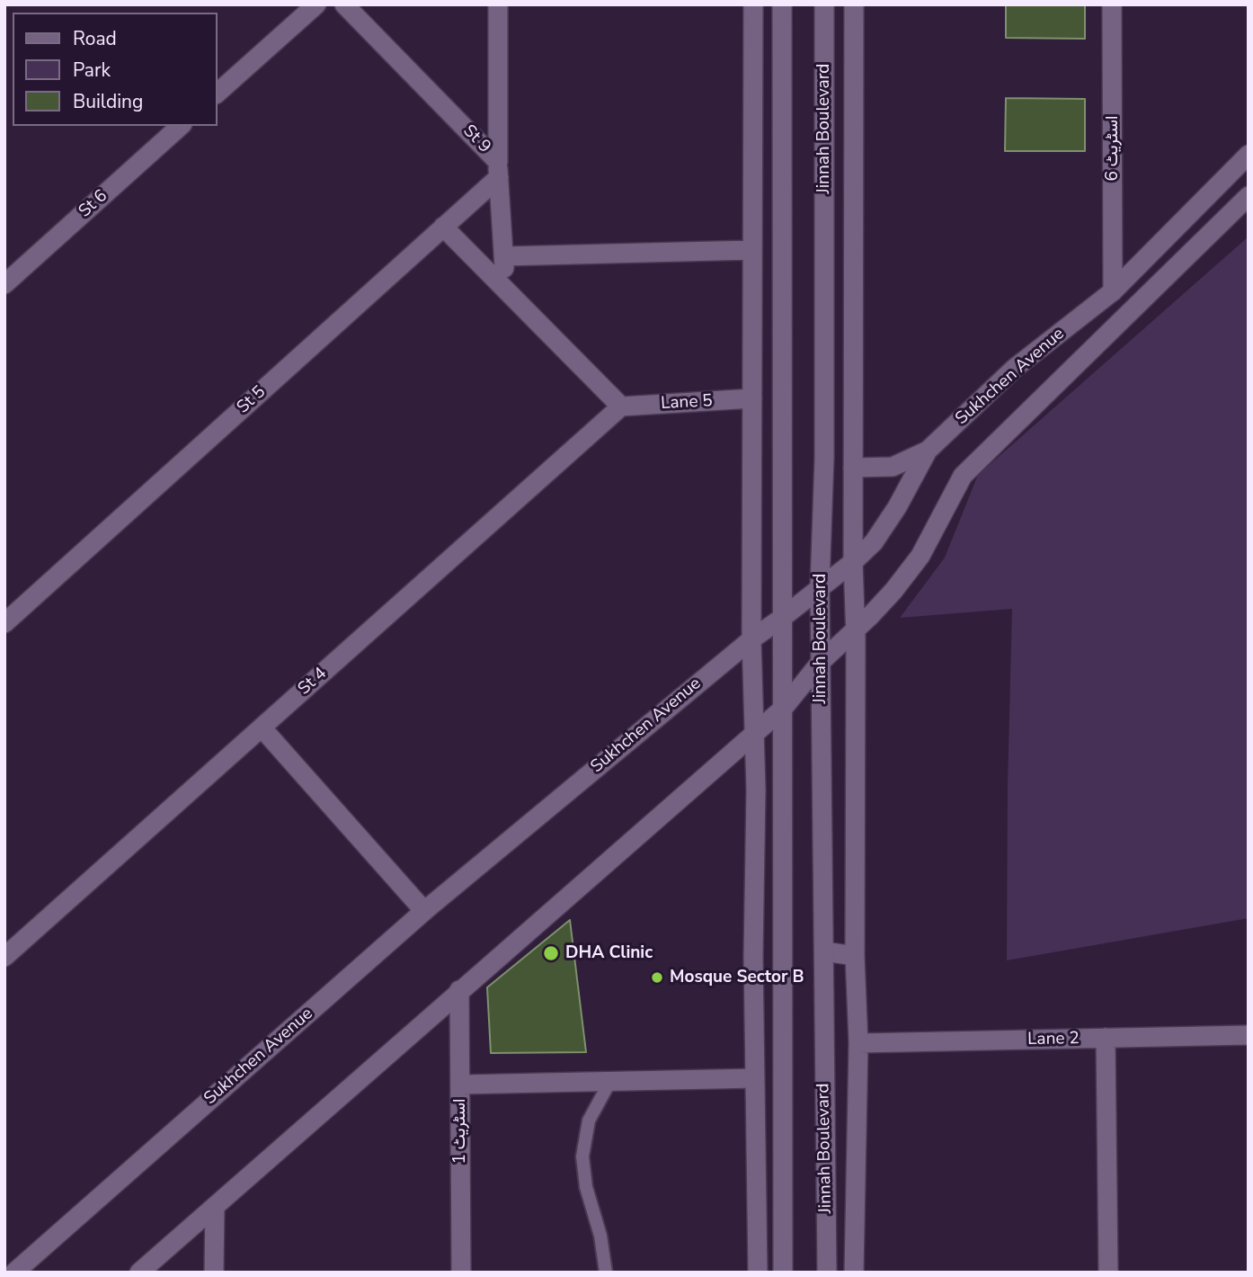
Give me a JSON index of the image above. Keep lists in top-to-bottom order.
{
  "streets": {
    "street": [
      "Jinnah Boulevard",
      "St 9",
      "اسٹریٹ 6",
      "St 6",
      "Sukhchen Avenue",
      "St 5",
      "Lane 5",
      "St 4",
      "Lane 2",
      "اسٹریٹ 1"
    ]
  },
  "crossings": [
    ["Jinnah Boulevard", "Sukhchen Avenue"],
    ["St 9", "St 5"],
    ["اسٹریٹ 6", "Sukhchen Avenue"],
    ["Sukhchen Avenue", "اسٹریٹ 1"],
    ["Lane 5", "St 4"]
  ],
  "places": ["DHA Clinic", "Mosque Sector B"],
  "legend": ["Road", "Park", "Building"]
}
